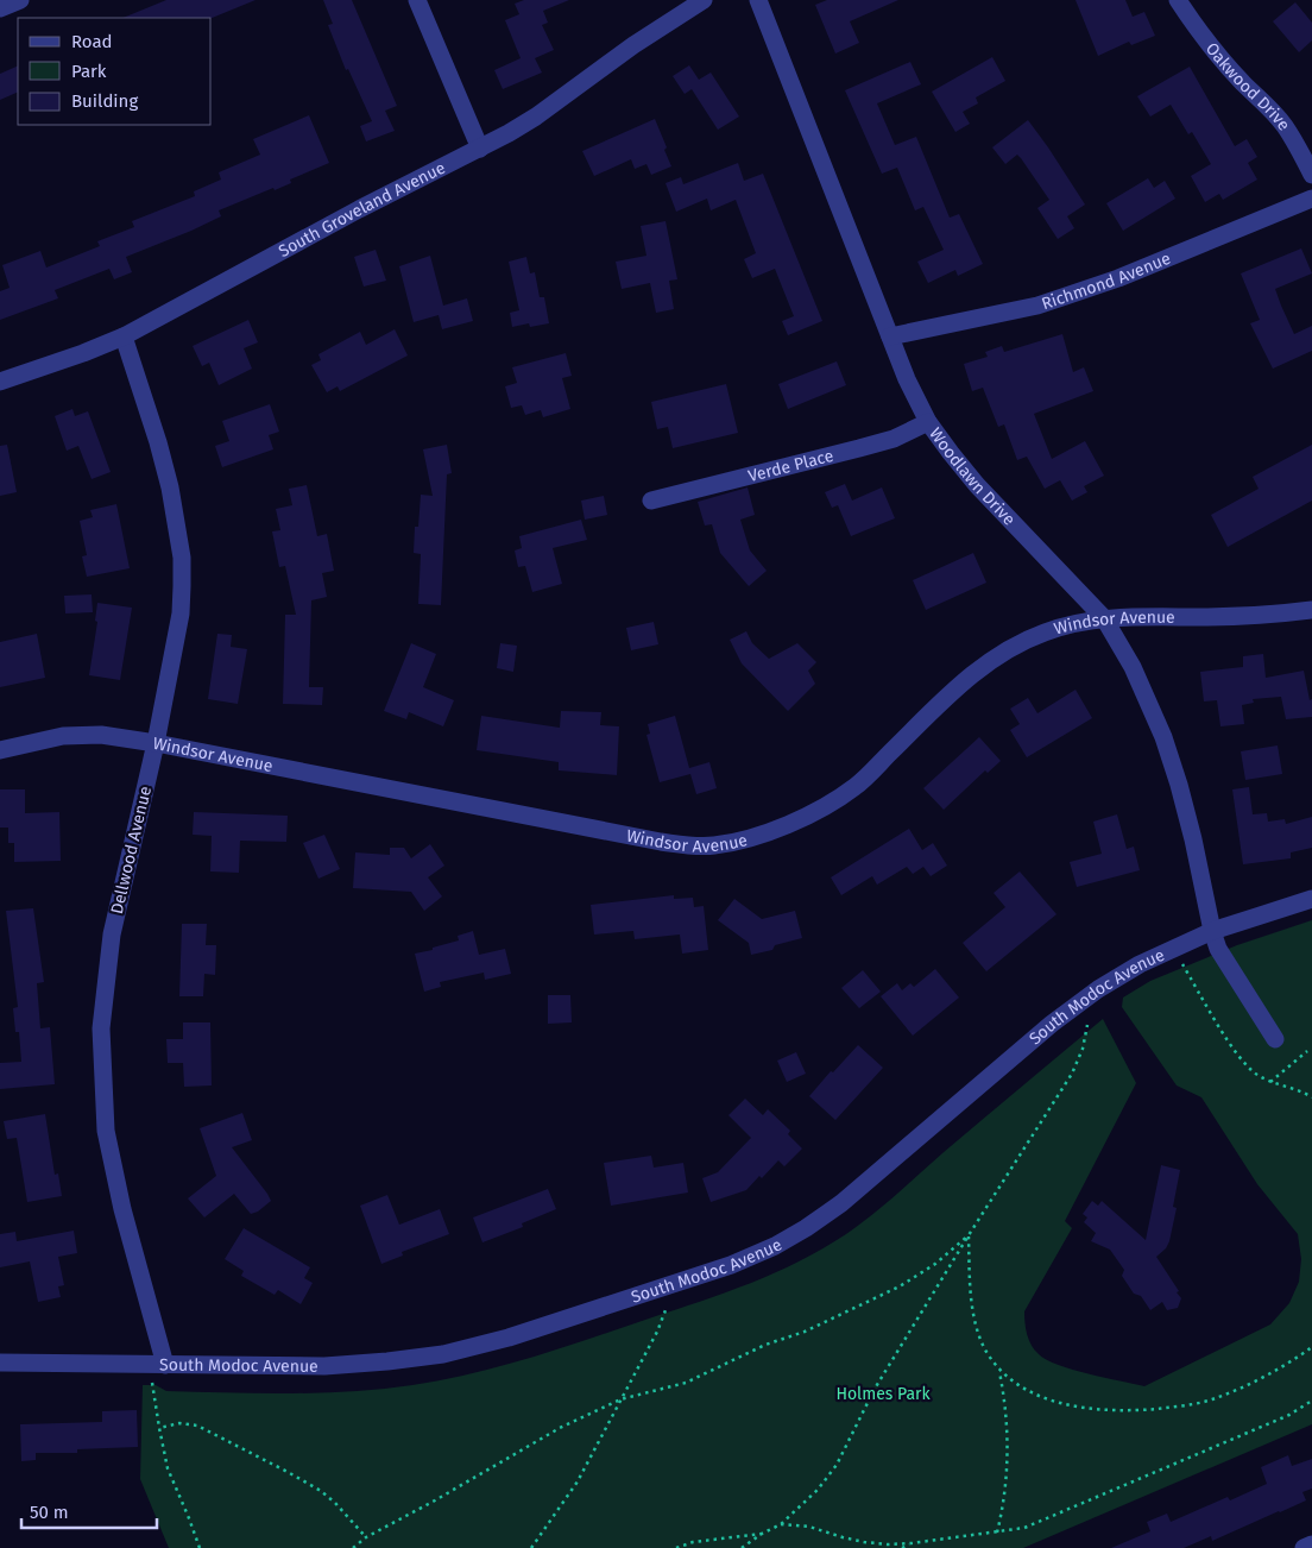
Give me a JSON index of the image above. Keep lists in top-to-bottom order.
{
  "streets": {
    "street": [
      "Oakwood Drive",
      "South Groveland Avenue",
      "Richmond Avenue",
      "Verde Place",
      "Woodlawn Drive",
      "Windsor Avenue",
      "Dellwood Avenue",
      "South Modoc Avenue"
    ]
  },
  "crossings": [
    ["South Groveland Avenue", "Dellwood Avenue"],
    ["Richmond Avenue", "Woodlawn Drive"],
    ["Verde Place", "Woodlawn Drive"],
    ["Woodlawn Drive", "Windsor Avenue"],
    ["Woodlawn Drive", "South Modoc Avenue"],
    ["Windsor Avenue", "Dellwood Avenue"],
    ["Dellwood Avenue", "South Modoc Avenue"]
  ],
  "parks": ["Holmes Park"],
  "legend": ["Road", "Park", "Building"],
  "scale_bar": "50 m"
}
